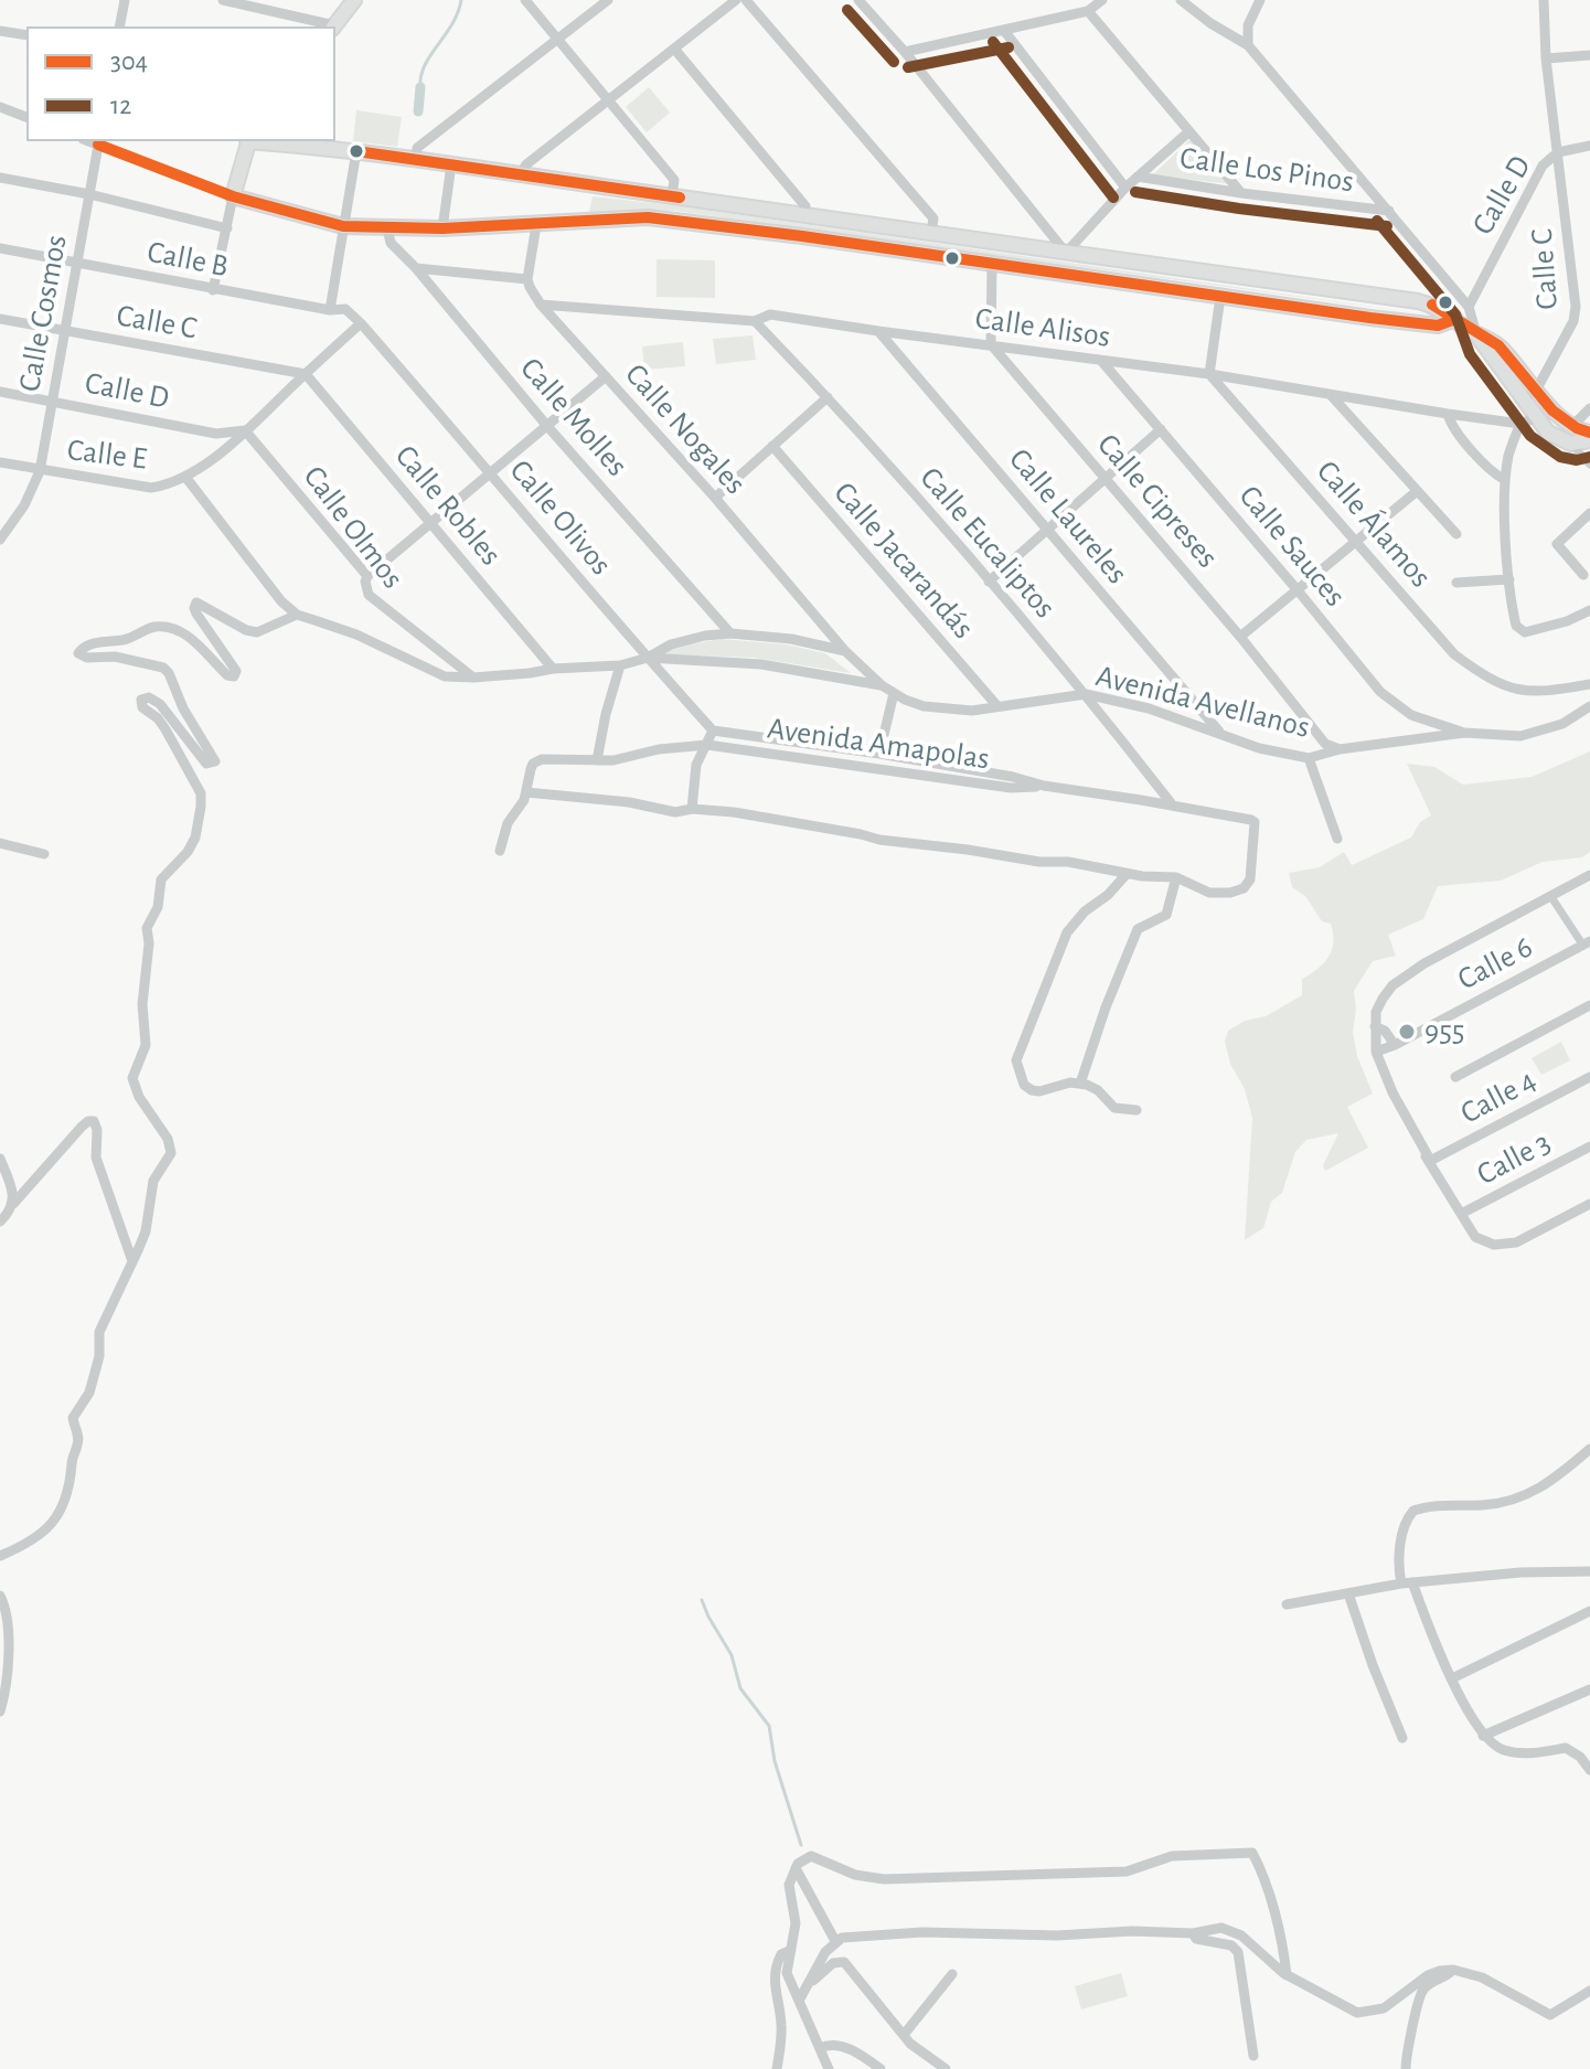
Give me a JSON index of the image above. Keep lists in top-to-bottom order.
{
  "streets": {
    "street": [
      "Calle Los Pinos",
      "Calle D",
      "Calle B",
      "Calle C",
      "Calle Cosmos",
      "Calle Alisos",
      "Calle Molles",
      "Calle Nogales",
      "Calle E",
      "Calle Cipreses",
      "Calle Robles",
      "Calle Laureles",
      "Calle Olivos",
      "Calle Álamos",
      "Calle Olmos",
      "Calle Eucaliptos",
      "Calle Sauces",
      "Calle Jacarandás",
      "Avenida Avellanos",
      "Avenida Amapolas",
      "Calle 6",
      "Calle 4",
      "Calle 3"
    ]
  },
  "crossings": [
    ["Calle D", "Calle C"],
    ["Calle D", "Calle Cosmos"],
    ["Calle D", "Calle E"],
    ["Calle D", "Calle Olmos"],
    ["Calle B", "Calle Cosmos"],
    ["Calle B", "Calle E"],
    ["Calle B", "Calle Olivos"],
    ["Calle C", "Calle Cosmos"],
    ["Calle C", "Calle E"],
    ["Calle C", "Calle Robles"],
    ["Calle Cosmos", "Calle E"],
    ["Calle Alisos", "Calle Nogales"],
    ["Calle Alisos", "Calle Cipreses"],
    ["Calle Alisos", "Calle Laureles"],
    ["Calle Alisos", "Calle Álamos"],
    ["Calle Alisos", "Calle Eucaliptos"],
    ["Calle Alisos", "Calle Sauces"],
    ["Calle Nogales", "Avenida Avellanos"],
    ["Calle E", "Calle Robles"],
    ["Calle E", "Calle Olivos"],
    ["Calle E", "Calle Olmos"],
    ["Calle Cipreses", "Avenida Avellanos"],
    ["Calle Laureles", "Avenida Avellanos"],
    ["Calle Olivos", "Avenida Amapolas"],
    ["Calle Eucaliptos", "Avenida Avellanos"],
    ["Calle Eucaliptos", "Avenida Amapolas"],
    ["Calle Sauces", "Avenida Avellanos"],
    ["Calle Jacarandás", "Avenida Avellanos"]
  ],
  "places": ["955"],
  "lines": ["transit line 12", "transit line 304"],
  "legend": ["304", "12"]
}
